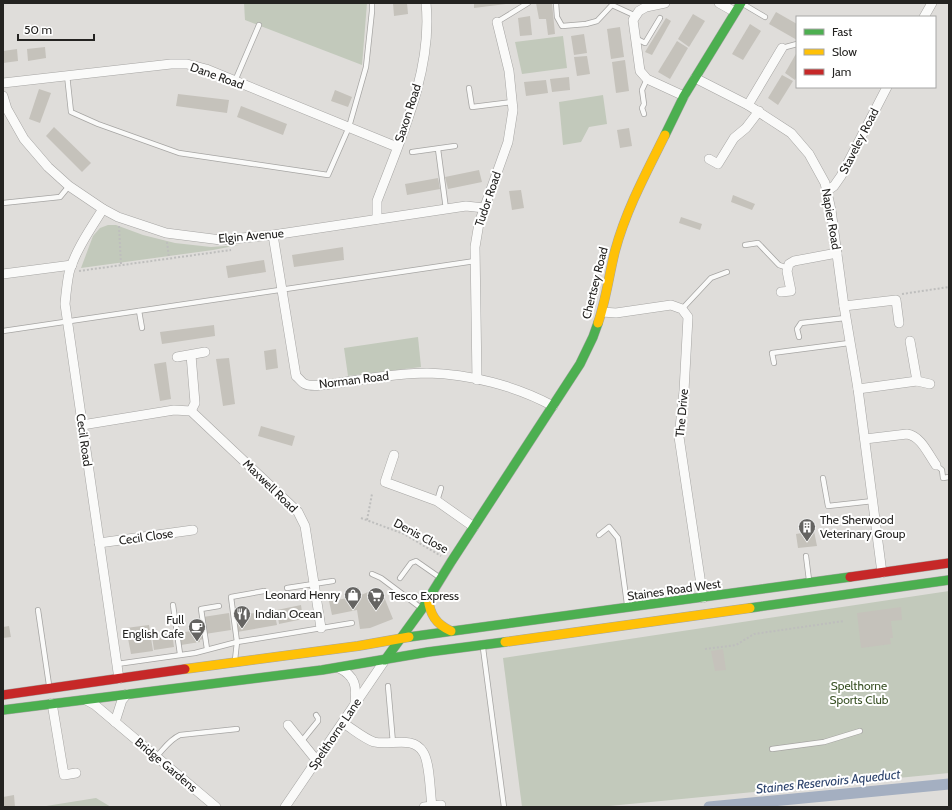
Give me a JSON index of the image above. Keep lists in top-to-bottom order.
{
  "streets": {
    "main road": ["Chertsey Road", "Staines Road West"],
    "street": [
      "Dane Road",
      "Saxon Road",
      "Staveley Road",
      "Tudor Road",
      "Napier Road",
      "Elgin Avenue",
      "Norman Road",
      "The Drive",
      "Cecil Road",
      "Maxwell Road",
      "Cecil Close",
      "Spelthorne Lane",
      "Bridge Gardens"
    ],
    "path": ["Denis Close"]
  },
  "crossings": [
    ["Dane Road", "Saxon Road"],
    ["Saxon Road", "Elgin Avenue"],
    ["Staveley Road", "Napier Road"],
    ["Tudor Road", "Elgin Avenue"],
    ["Tudor Road", "Norman Road"],
    ["Napier Road", "Chertsey Road"],
    ["Napier Road", "Staines Road West"],
    ["Elgin Avenue", "Norman Road"],
    ["Elgin Avenue", "Cecil Road"],
    ["Chertsey Road", "Norman Road"],
    ["Chertsey Road", "Denis Close"],
    ["Chertsey Road", "Staines Road West"],
    ["Chertsey Road", "Spelthorne Lane"],
    ["The Drive", "Staines Road West"],
    ["Cecil Road", "Cecil Close"],
    ["Cecil Road", "Staines Road West"]
  ],
  "water": ["Staines Reservoirs Aqueduct"],
  "parks": ["Spelthorne Sports Club"],
  "places": {
    "building": ["The Sherwood Veterinary Group"],
    "shop": ["Leonard Henry"],
    "supermarket": ["Tesco Express"],
    "restaurant": ["Indian Ocean"],
    "cafe": ["Full English Cafe"]
  },
  "legend": ["Fast", "Slow", "Jam"],
  "scale_bar": "50 m"
}
